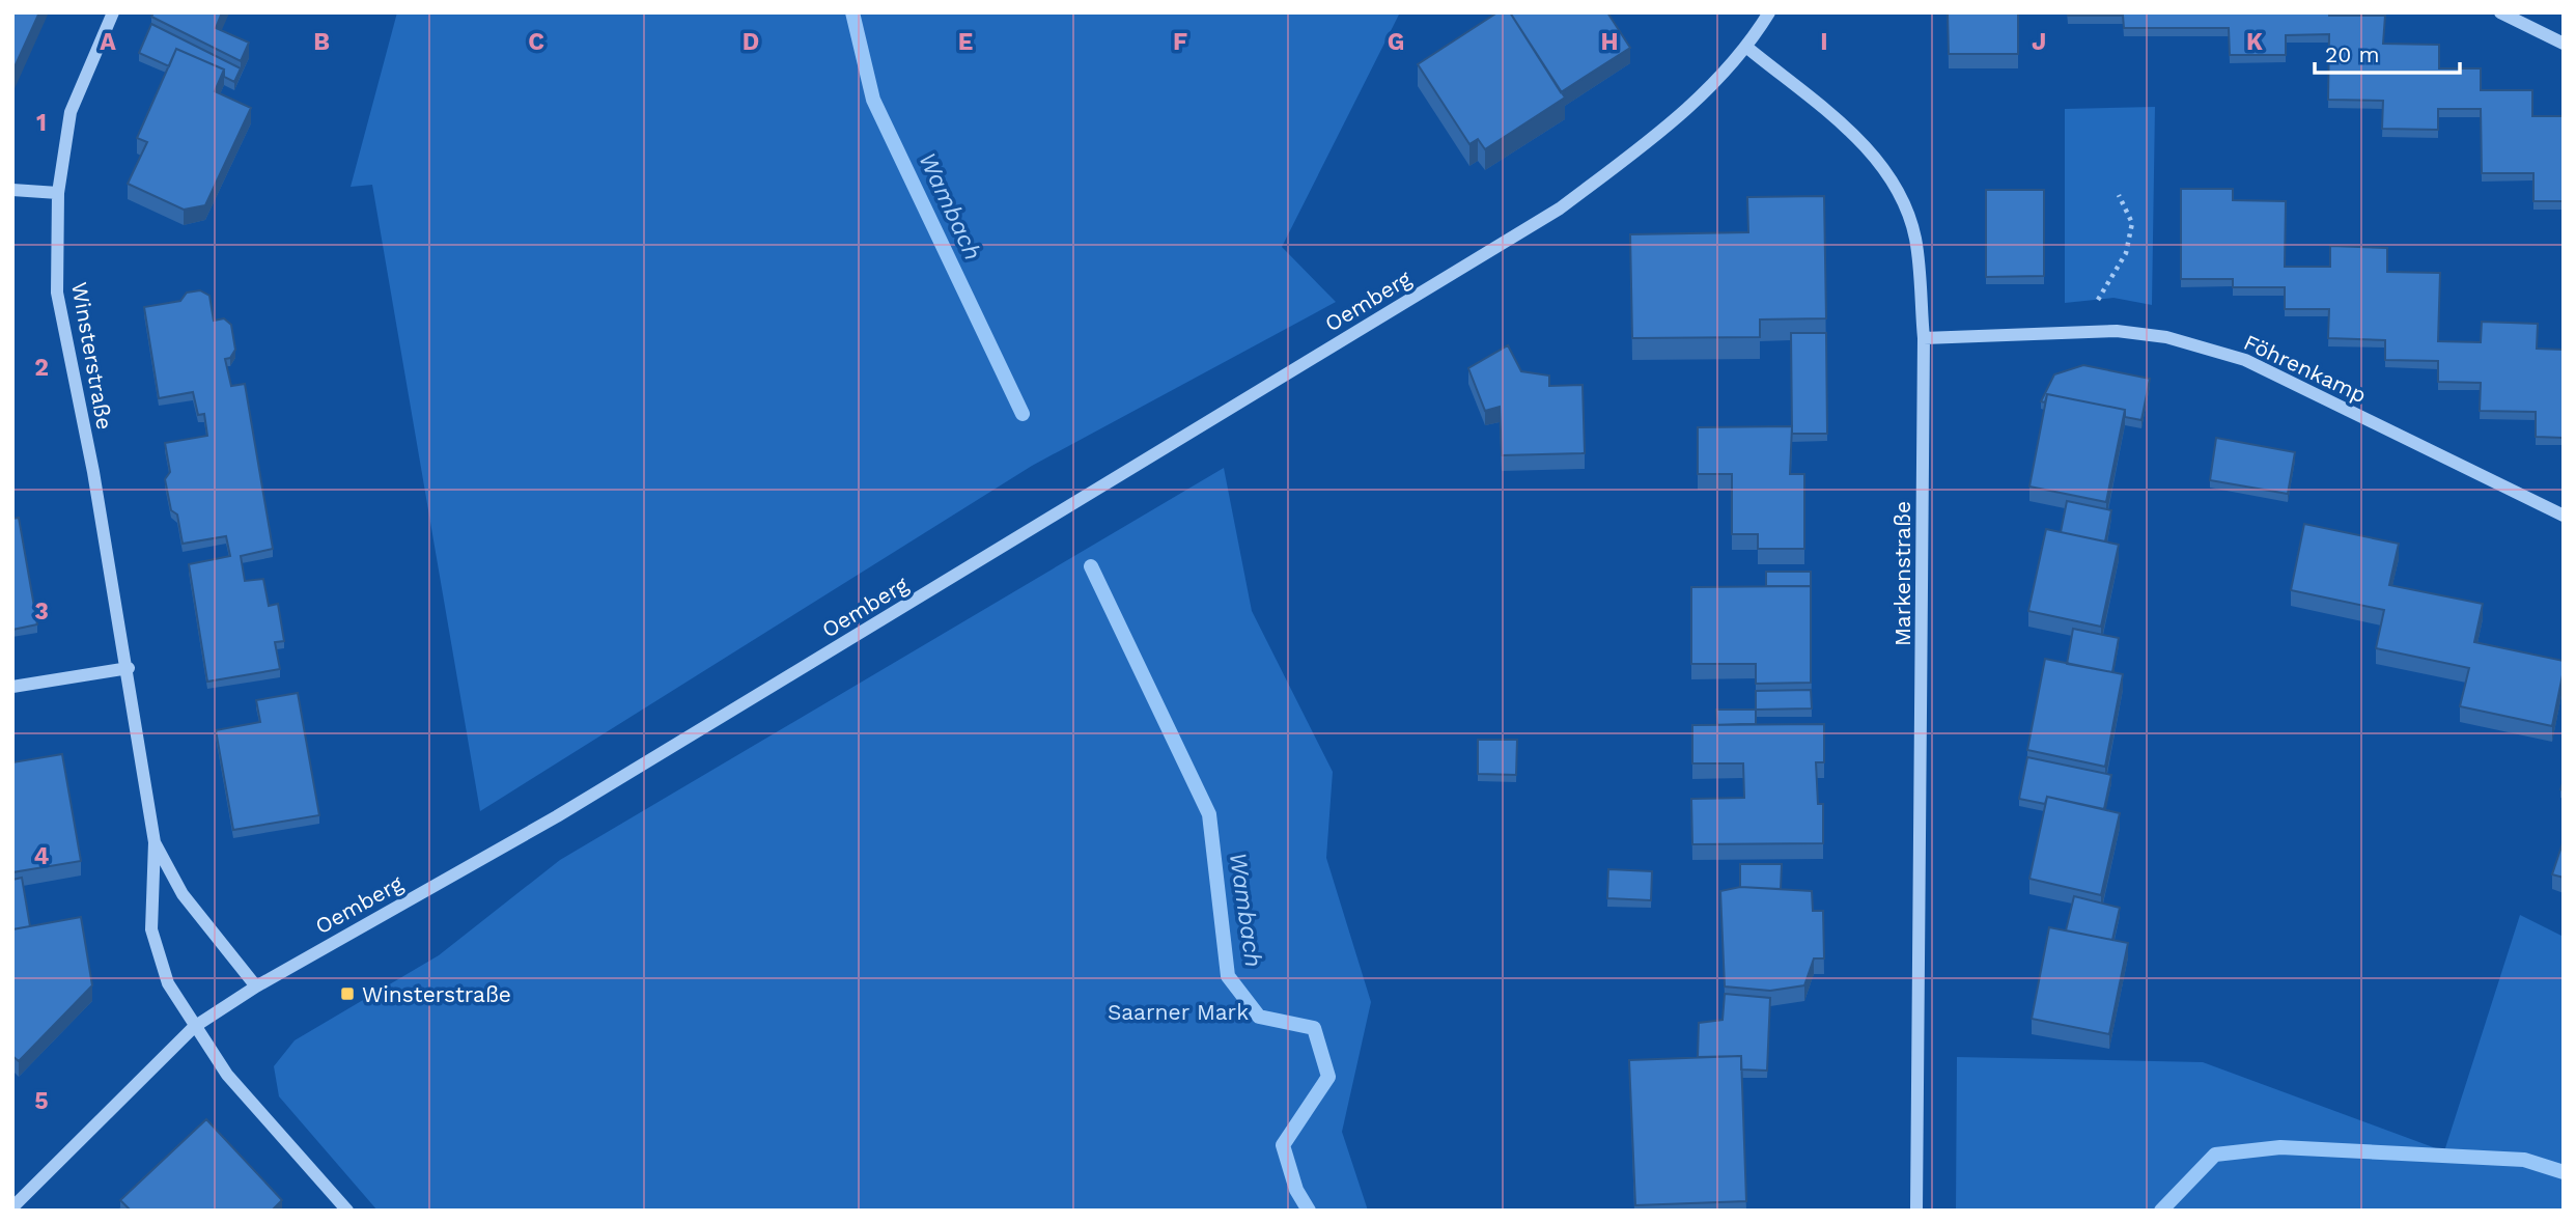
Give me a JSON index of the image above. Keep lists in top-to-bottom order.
{
  "streets": {
    "street": [
      "Oemberg",
      "Winsterstraße",
      "Föhrenkamp",
      "Markenstraße"
    ]
  },
  "crossings": [
    ["Oemberg", "Winsterstraße"],
    ["Oemberg", "Markenstraße"],
    ["Föhrenkamp", "Markenstraße"]
  ],
  "water": ["Wambach"],
  "parks": ["Saarner Mark"],
  "places": {
    "transit": ["Winsterstraße"]
  },
  "scale_bar": "20 m",
  "grid": {
    "columns": [
      "A",
      "B",
      "C",
      "D",
      "E",
      "F",
      "G",
      "H",
      "I",
      "J",
      "K"
    ],
    "rows": [
      "1",
      "2",
      "3",
      "4",
      "5"
    ]
  }
}
